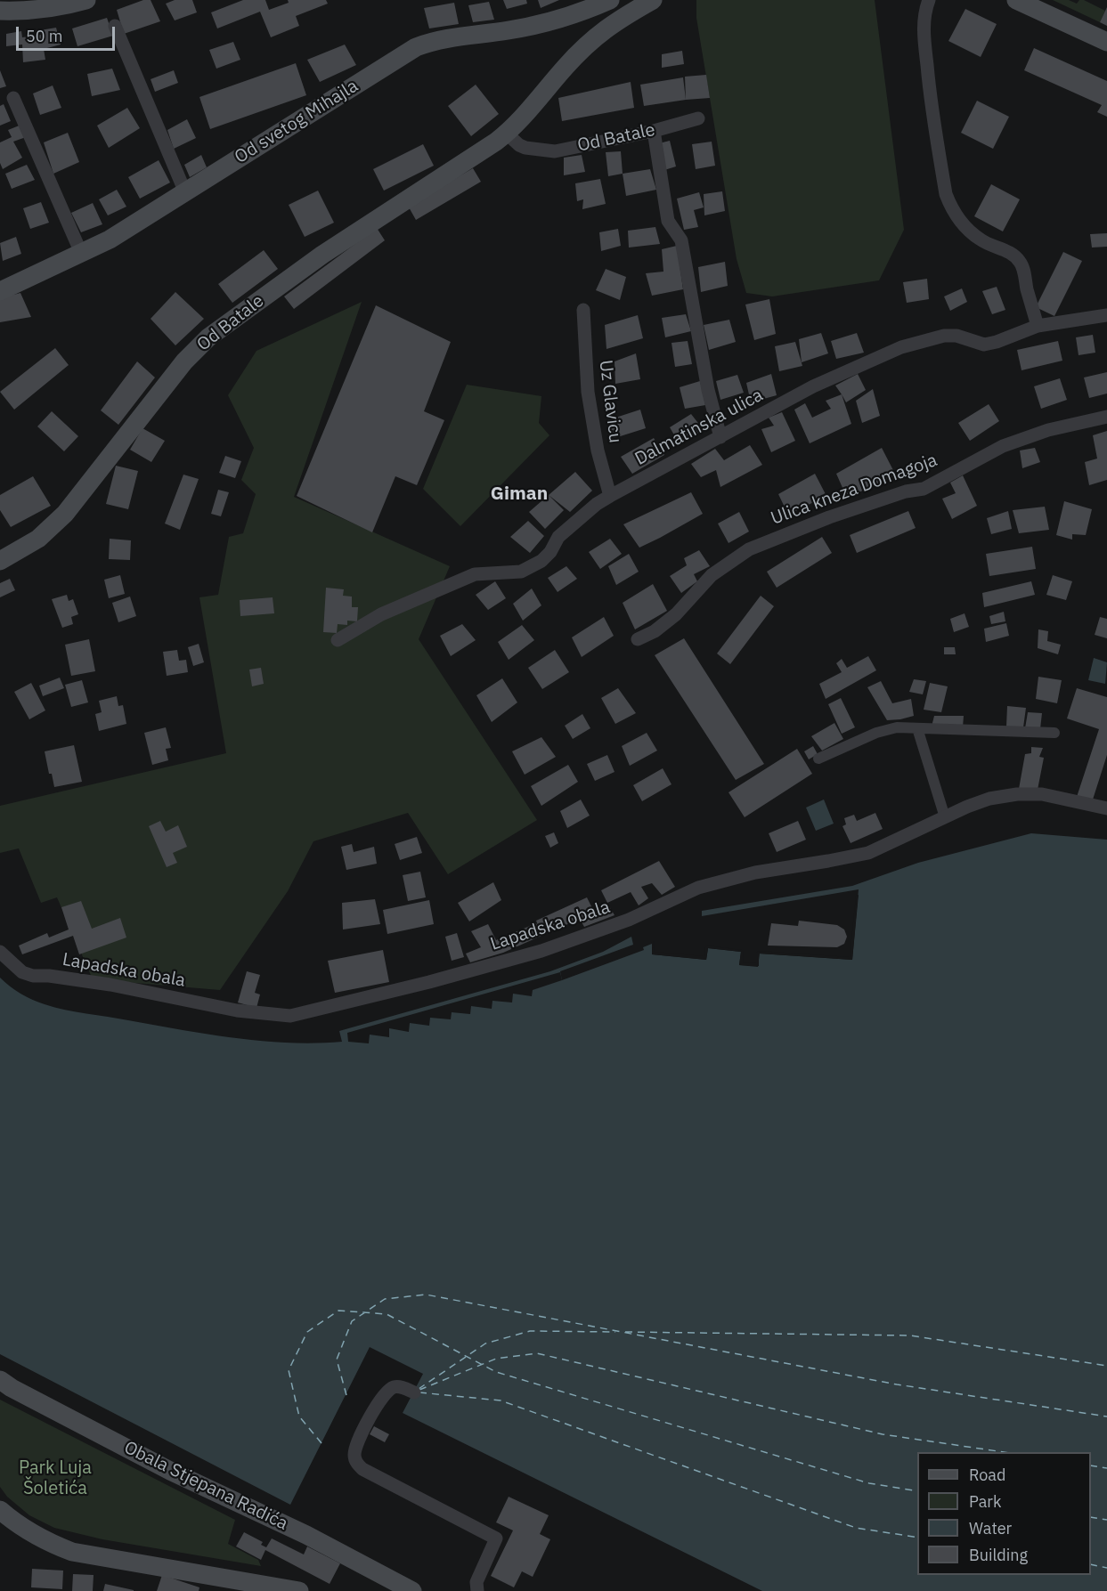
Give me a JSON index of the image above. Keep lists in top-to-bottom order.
{
  "streets": {
    "main road": ["Od svetog Mihajla", "Od Batale", "Obala Stjepana Radića"],
    "street": [
      "Uz Glavicu",
      "Dalmatinska ulica",
      "Ulica kneza Domagoja",
      "Lapadska obala"
    ]
  },
  "crossings": [
    ["Uz Glavicu", "Dalmatinska ulica"]
  ],
  "districts": ["Giman"],
  "parks": ["Park Luja Šoletića"],
  "legend": [
    "Road",
    "Park",
    "Water",
    "Building"
  ],
  "scale_bar": "50 m"
}
